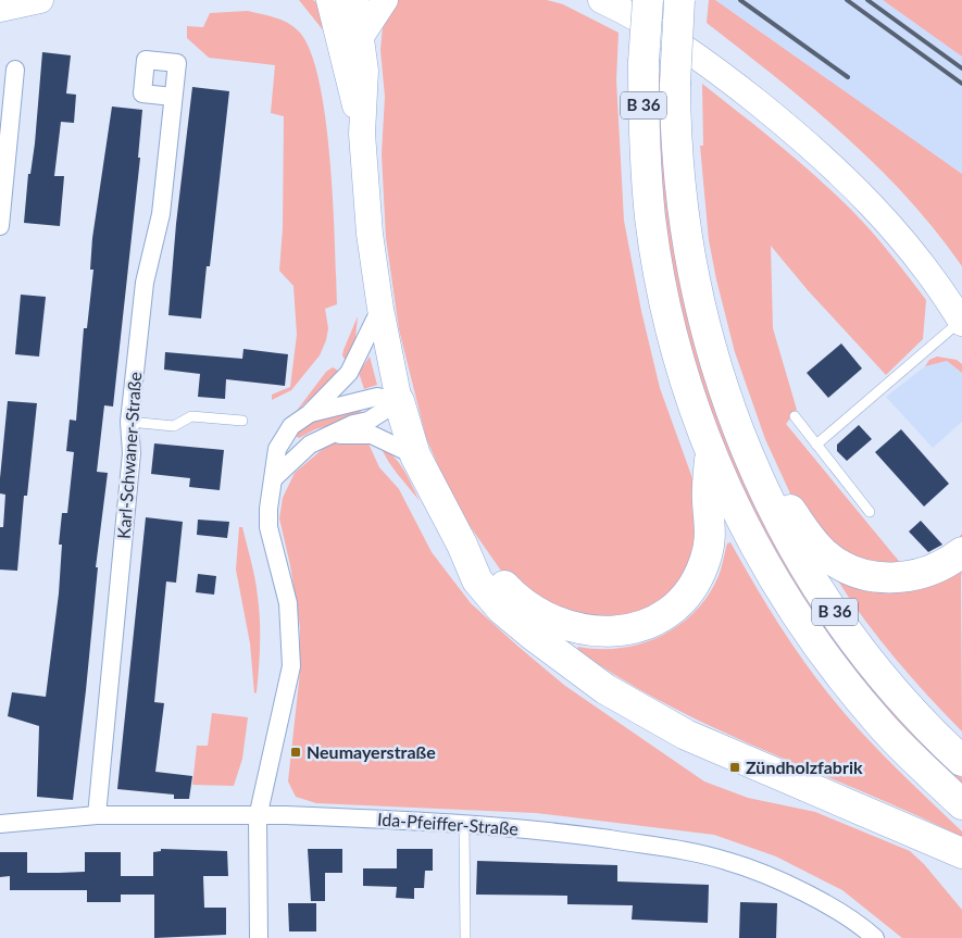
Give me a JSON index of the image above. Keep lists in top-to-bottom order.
{
  "streets": {
    "highway": ["B 36"],
    "street": ["Karl-Schwaner-Straße", "Ida-Pfeiffer-Straße"]
  },
  "crossings": [
    ["Karl-Schwaner-Straße", "Ida-Pfeiffer-Straße"]
  ],
  "places": {
    "transit": ["Neumayerstraße", "Zündholzfabrik"]
  }
}
